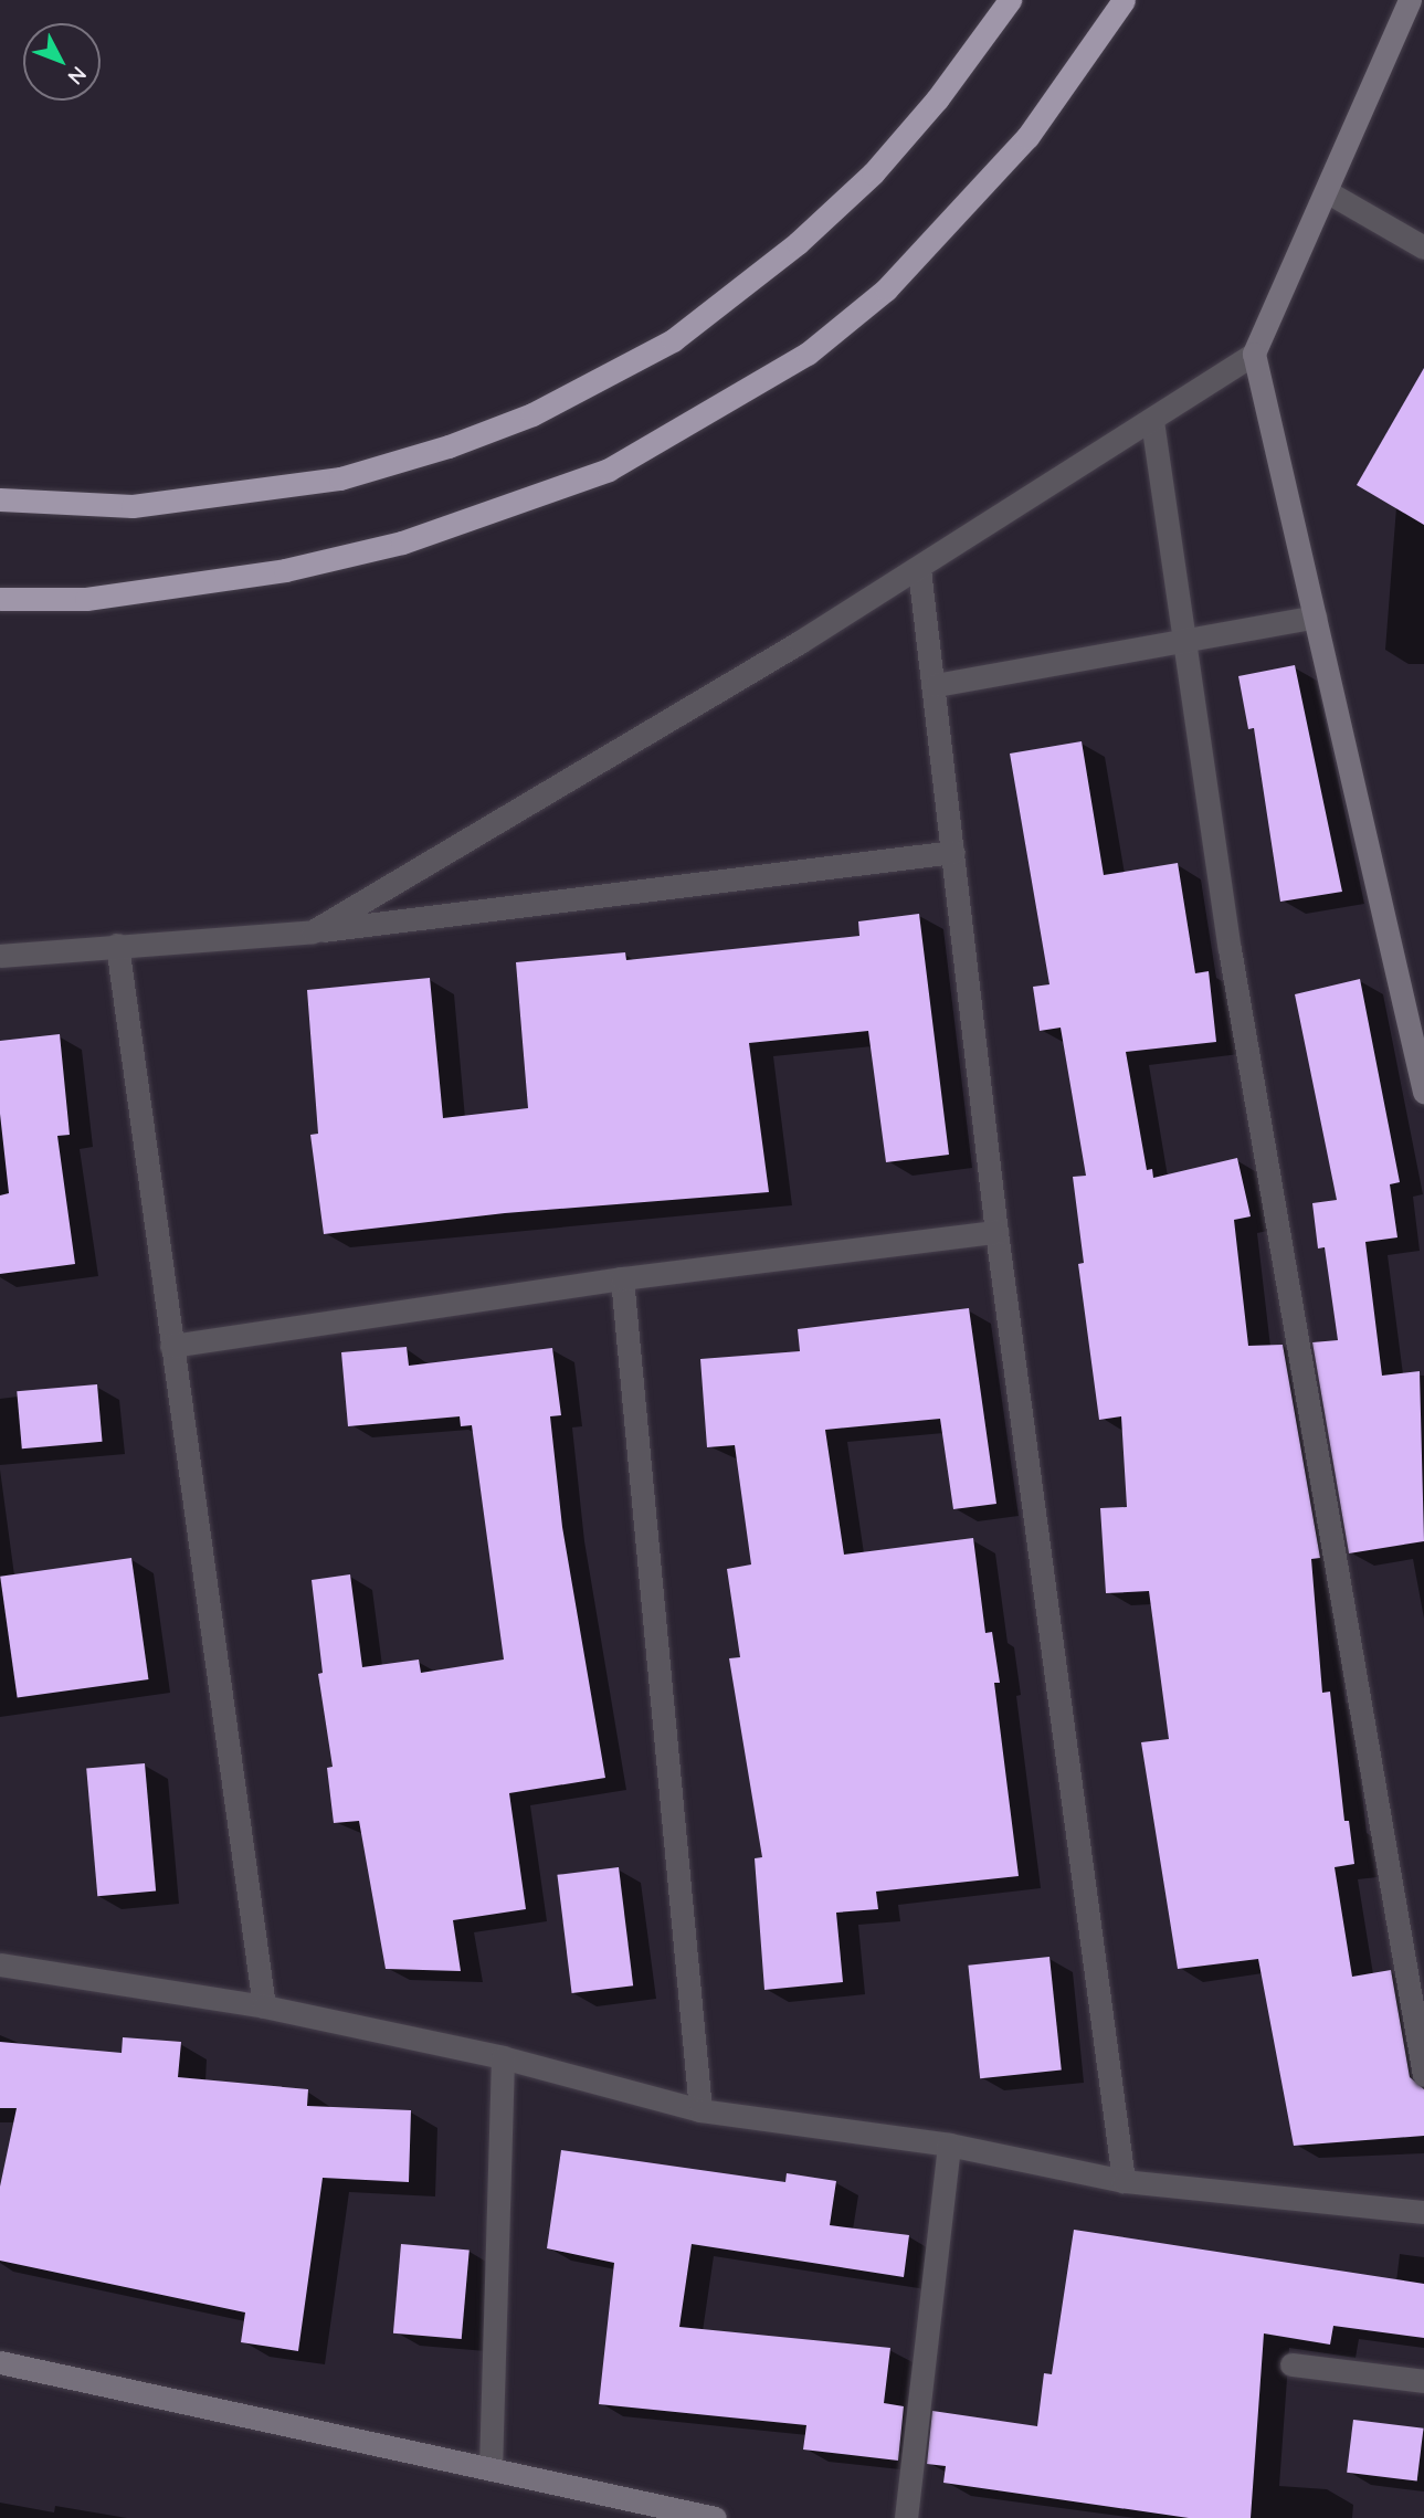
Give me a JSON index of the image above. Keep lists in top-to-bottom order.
{
  "north": "bottom right"
}
